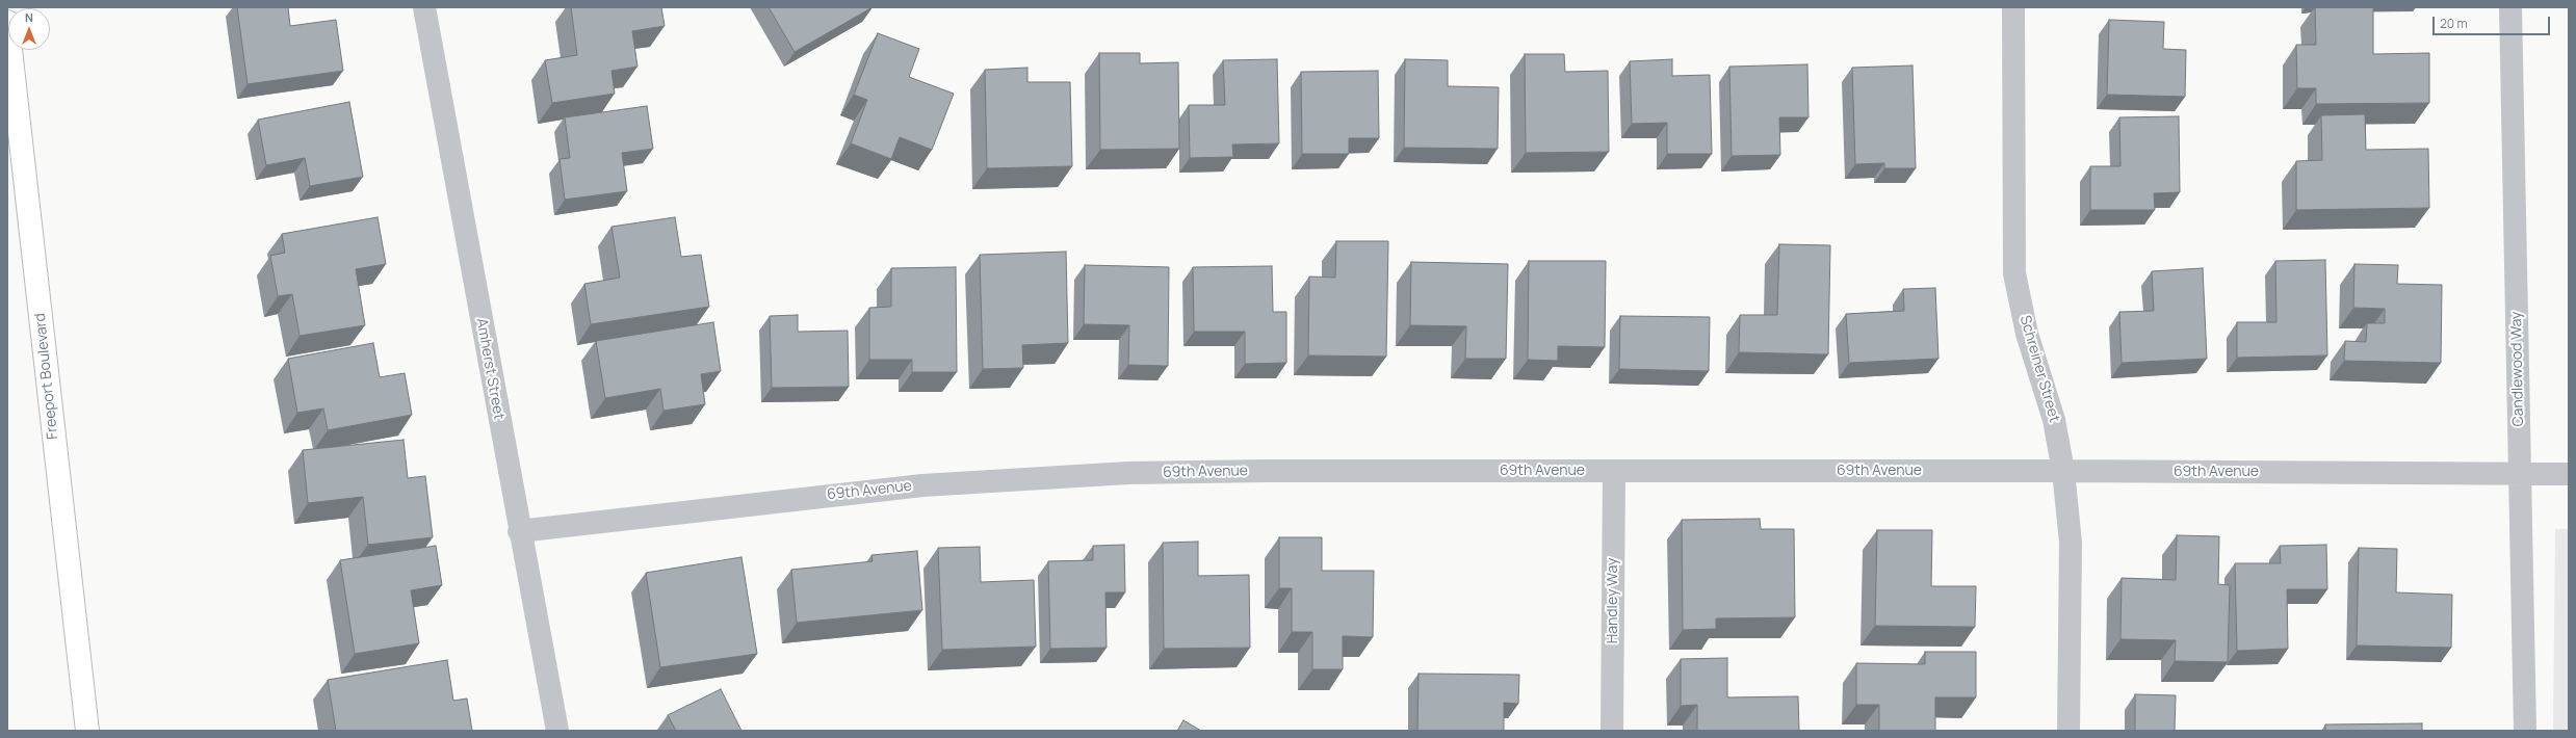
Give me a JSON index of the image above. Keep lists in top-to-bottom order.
{
  "streets": {
    "main road": ["Freeport Boulevard"],
    "street": [
      "Amherst Street",
      "Schreiner Street",
      "Candlewood Way",
      "69th Avenue",
      "Handley Way"
    ]
  },
  "crossings": [
    ["Amherst Street", "69th Avenue"],
    ["Schreiner Street", "69th Avenue"],
    ["Candlewood Way", "69th Avenue"],
    ["69th Avenue", "Handley Way"]
  ],
  "scale_bar": "20 m",
  "north": "top"
}
